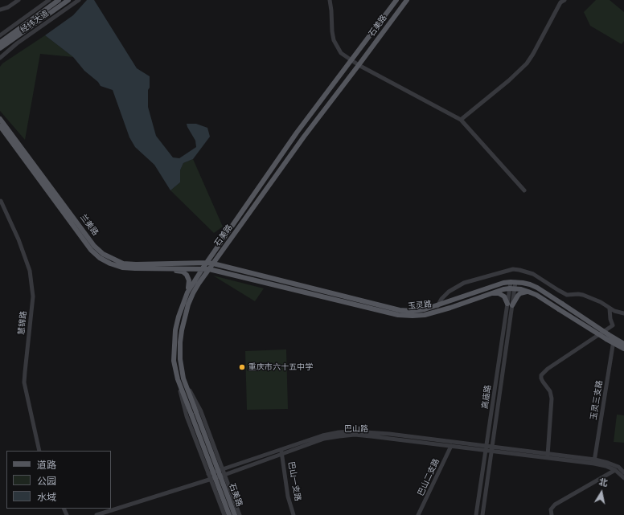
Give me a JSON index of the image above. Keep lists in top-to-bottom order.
{
  "streets": {
    "main road": [
      "经纬大道",
      "石美路",
      "兰美路",
      "玉灵路"
    ],
    "street": [
      "慧锦路",
      "高庙路",
      "玉灵三支路",
      "巴山路",
      "巴山二支路",
      "巴山一支路"
    ]
  },
  "crossings": [
    ["石美路", "兰美路"],
    ["石美路", "玉灵路"],
    ["兰美路", "玉灵路"],
    ["玉灵路", "高庙路"],
    ["玉灵路", "玉灵三支路"],
    ["高庙路", "巴山路"],
    ["玉灵三支路", "巴山路"],
    ["巴山路", "巴山二支路"],
    ["巴山路", "巴山一支路"]
  ],
  "places": ["重庆市六十五中学"],
  "legend": ["道路", "公园", "水域"],
  "north": "top"
}
